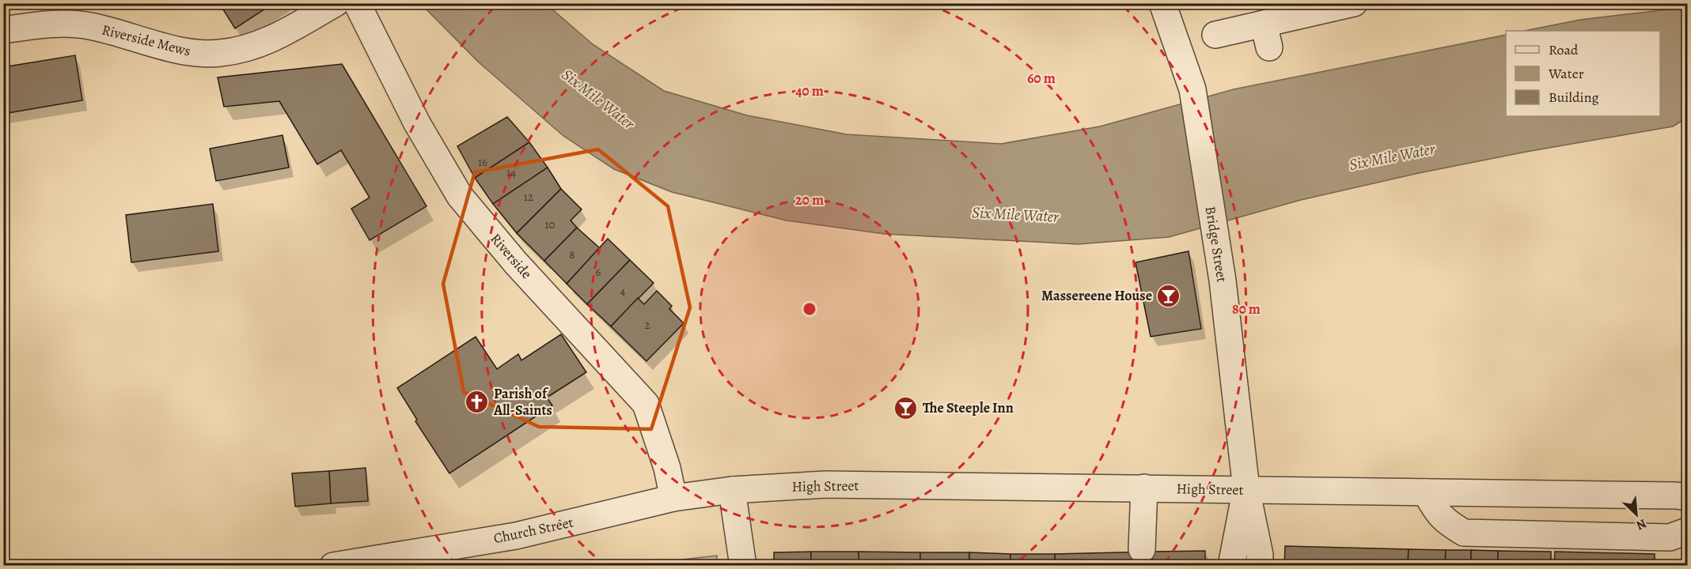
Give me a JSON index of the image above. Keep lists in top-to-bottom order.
{
  "streets": {
    "street": [
      "Riverside Mews",
      "Bridge Street",
      "Riverside",
      "High Street",
      "Church Street"
    ]
  },
  "crossings": [
    ["Bridge Street", "High Street"],
    ["Riverside", "Church Street"],
    ["High Street", "Church Street"]
  ],
  "water": ["Six Mile Water"],
  "places": {
    "bar": ["Massereene House", "The Steeple Inn"],
    "church": ["Parish of All-Saints"]
  },
  "house_numbers": [
    "16",
    "14",
    "12",
    "10",
    "8",
    "6",
    "4",
    "2"
  ],
  "legend": ["Road", "Water", "Building"],
  "north": "bottom right",
  "rings": [
    "60 m",
    "40 m",
    "20 m",
    "80 m"
  ]
}
